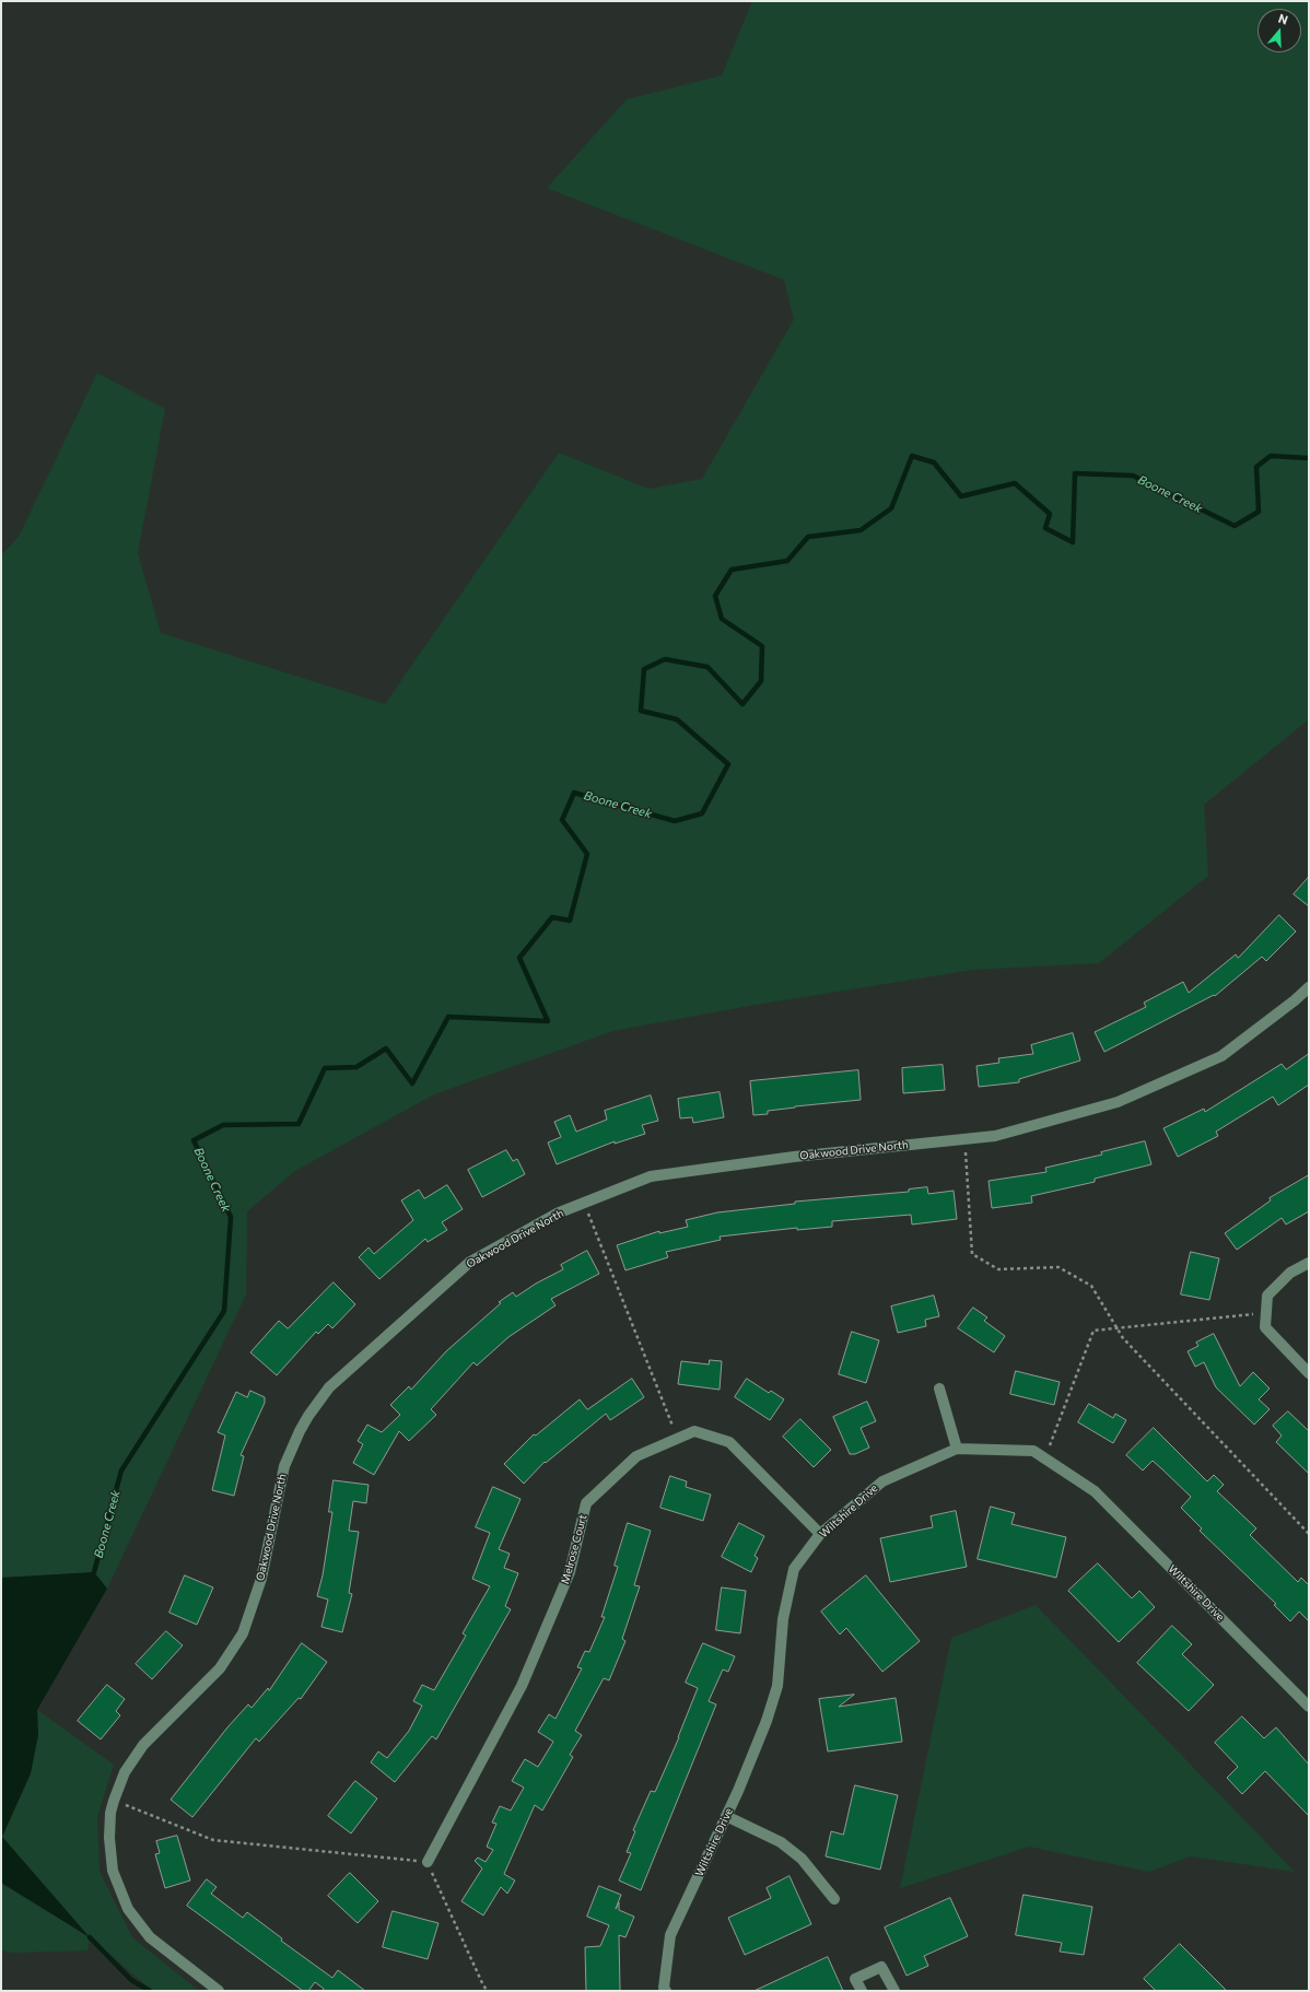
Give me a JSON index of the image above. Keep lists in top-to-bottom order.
{
  "streets": {
    "street": ["Oakwood Drive North", "Wiltshire Drive", "Melrose Court"]
  },
  "crossings": [
    ["Wiltshire Drive", "Melrose Court"]
  ],
  "water": ["Boone Creek"],
  "north": "top"
}
